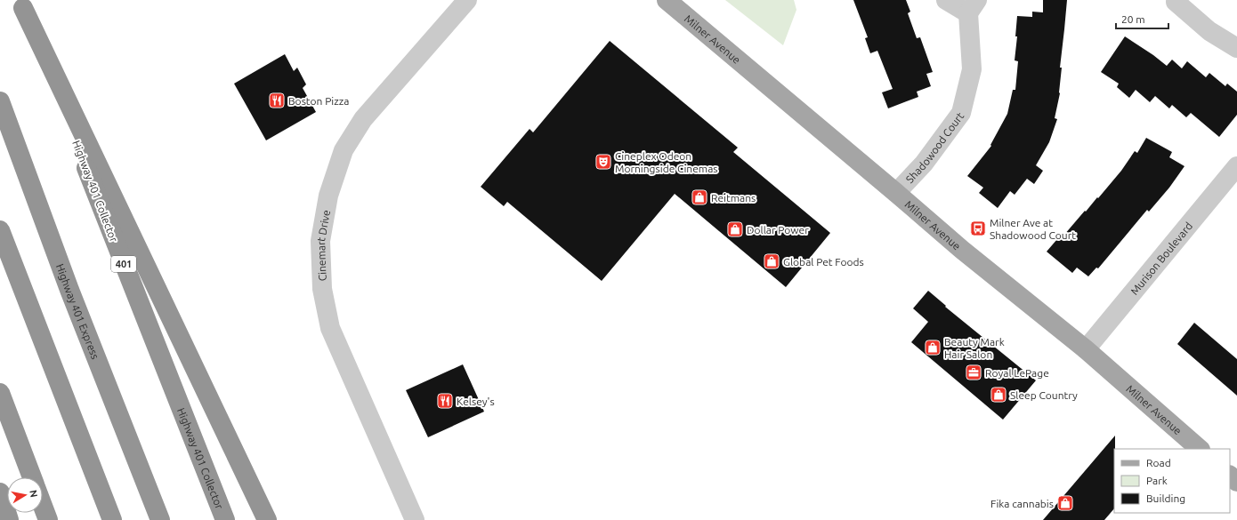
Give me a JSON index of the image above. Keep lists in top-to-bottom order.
{
  "streets": {
    "highway": ["Highway 401 Collector", "401", "Highway 401 Express"],
    "main road": ["Milner Avenue"],
    "street": ["Shadowood Court", "Cinemart Drive", "Murison Boulevard"]
  },
  "crossings": [
    ["Milner Avenue", "Shadowood Court"],
    ["Milner Avenue", "Murison Boulevard"]
  ],
  "places": {
    "restaurant": ["Boston Pizza", "Kelsey's"],
    "theatre": ["Cineplex Odeon Morningside Cinemas"],
    "shop": [
      "Reitmans",
      "Dollar Power",
      "Global Pet Foods",
      "Beauty Mark Hair Salon",
      "Sleep Country",
      "Fika cannabis"
    ],
    "bus stop": ["Milner Ave at Shadowood Court"],
    "office": ["Royal LePage"]
  },
  "legend": ["Road", "Park", "Building"],
  "scale_bar": "20 m",
  "north": "right"
}
